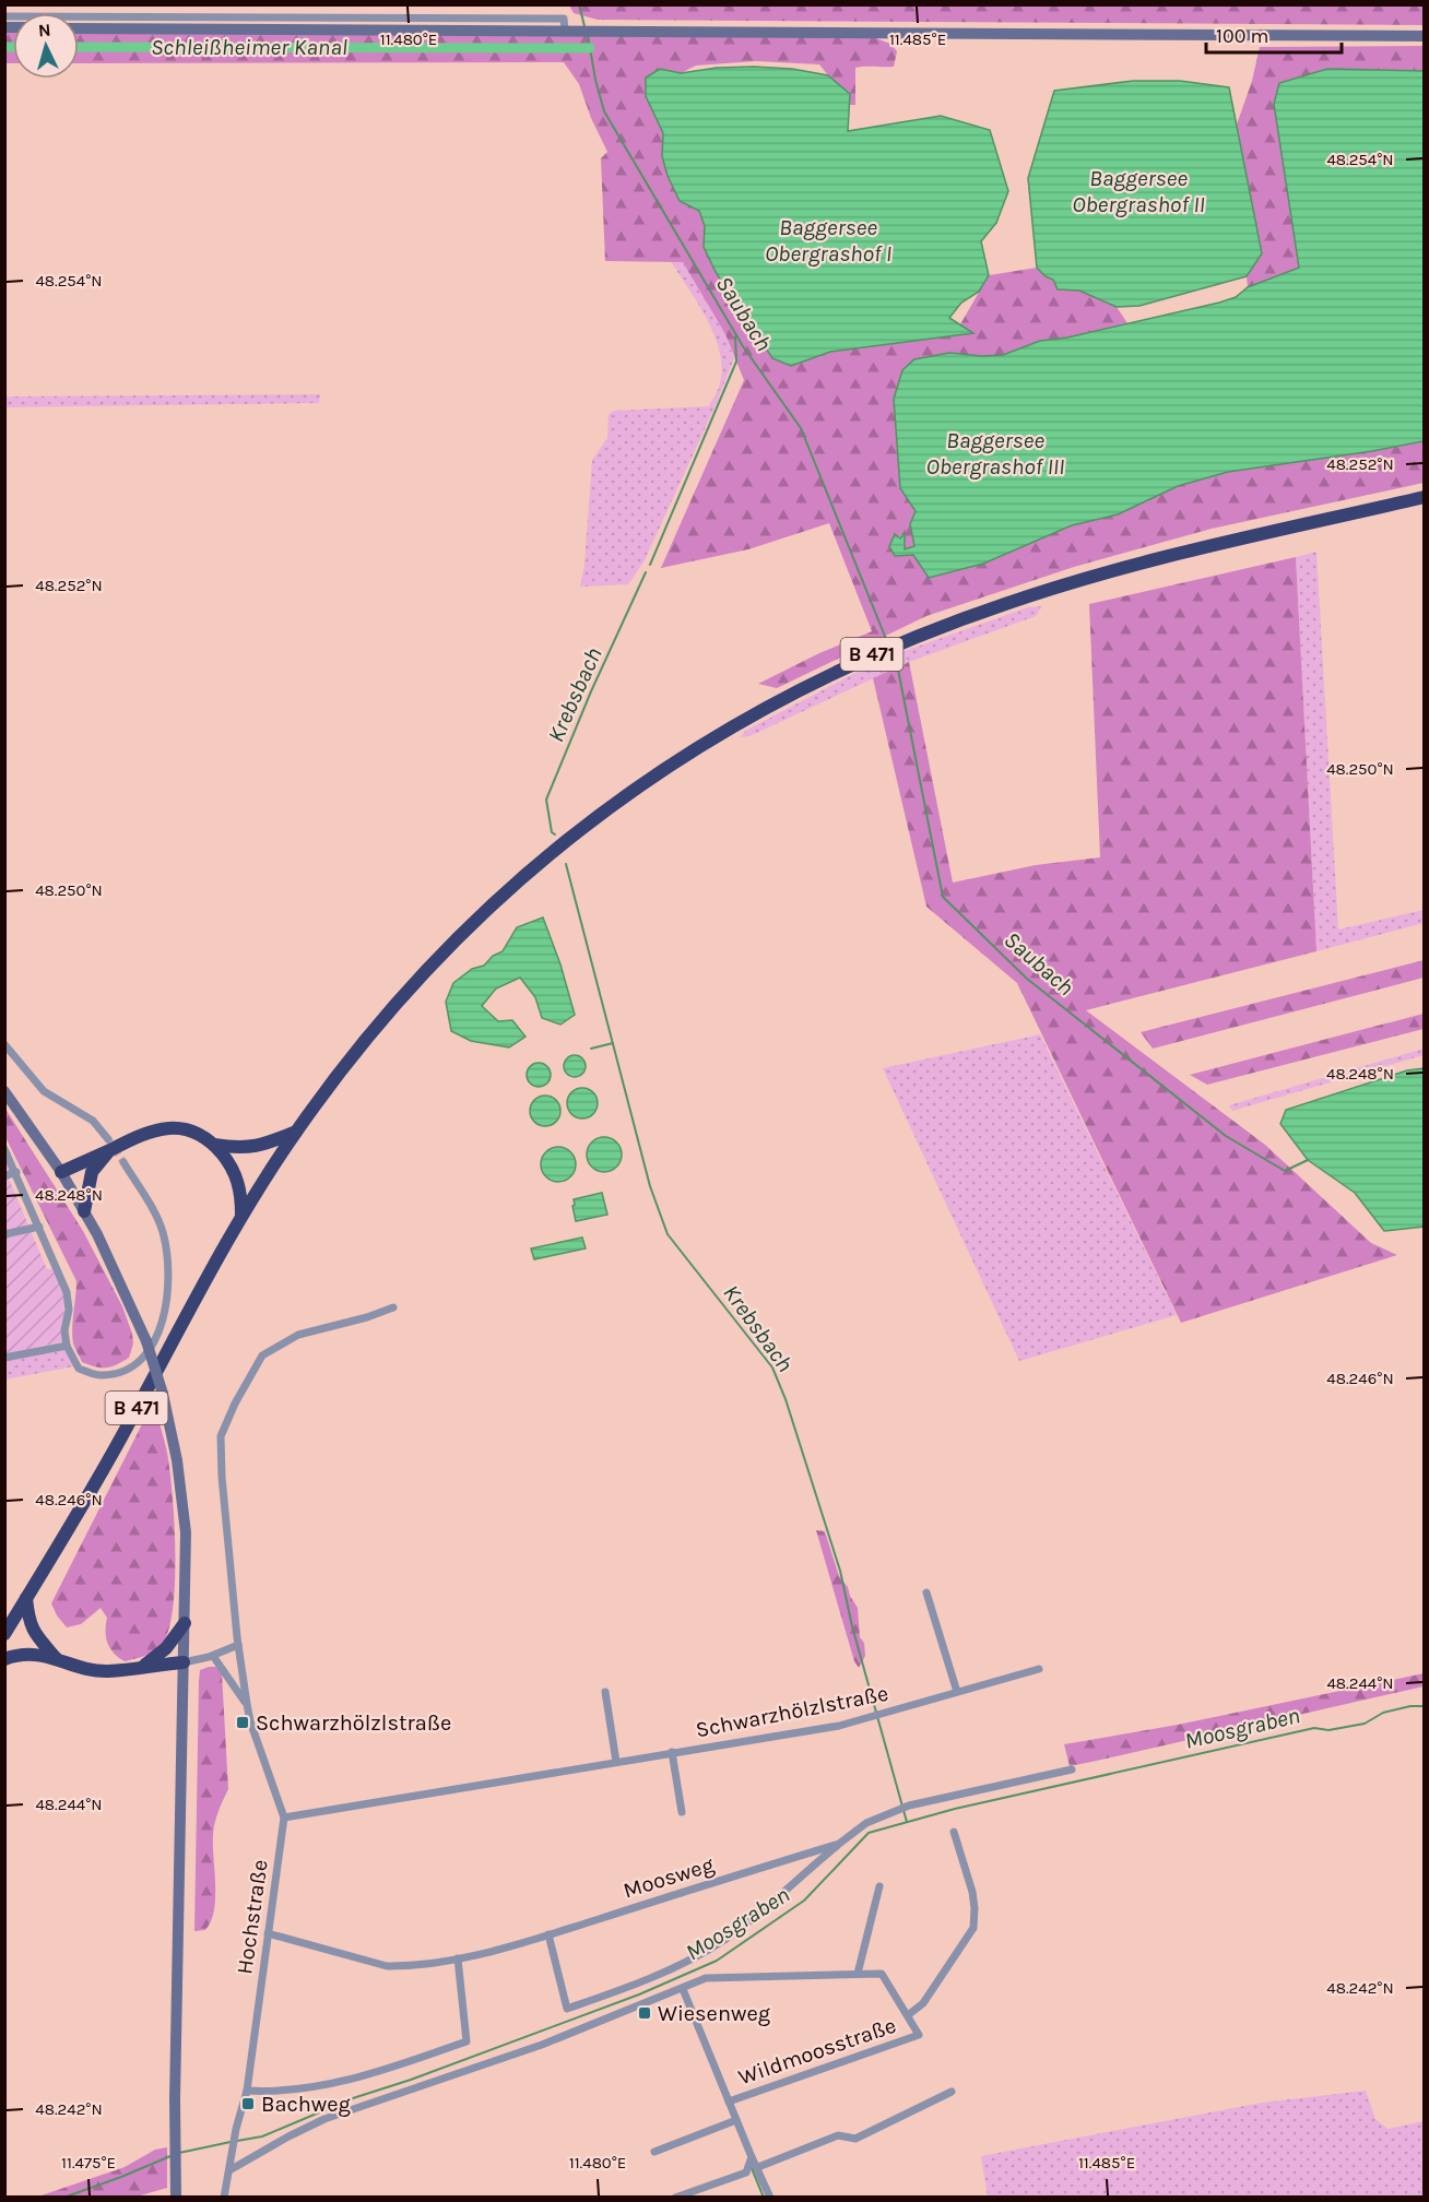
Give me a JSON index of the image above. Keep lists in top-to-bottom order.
{
  "streets": {
    "highway": ["B 471"],
    "street": [
      "Schwarzhölzlstraße",
      "Moosweg",
      "Hochstraße",
      "Wildmoosstraße"
    ]
  },
  "crossings": [
    ["Schwarzhölzlstraße", "Hochstraße"],
    ["Moosweg", "Hochstraße"]
  ],
  "water": [
    "Schleißheimer Kanal",
    "Baggersee Obergrashof II",
    "Baggersee Obergrashof I",
    "Saubach",
    "Baggersee Obergrashof III",
    "Krebsbach",
    "Moosgraben"
  ],
  "places": {
    "transit": ["Schwarzhölzlstraße", "Wiesenweg", "Bachweg"]
  },
  "scale_bar": "100 m",
  "north": "top",
  "coordinates": [
    "11.480°E",
    "11.485°E",
    "48.254°N",
    "48.252°N",
    "48.250°N",
    "48.248°N",
    "48.246°N",
    "48.244°N",
    "48.242°N",
    "11.475°E"
  ]
}
